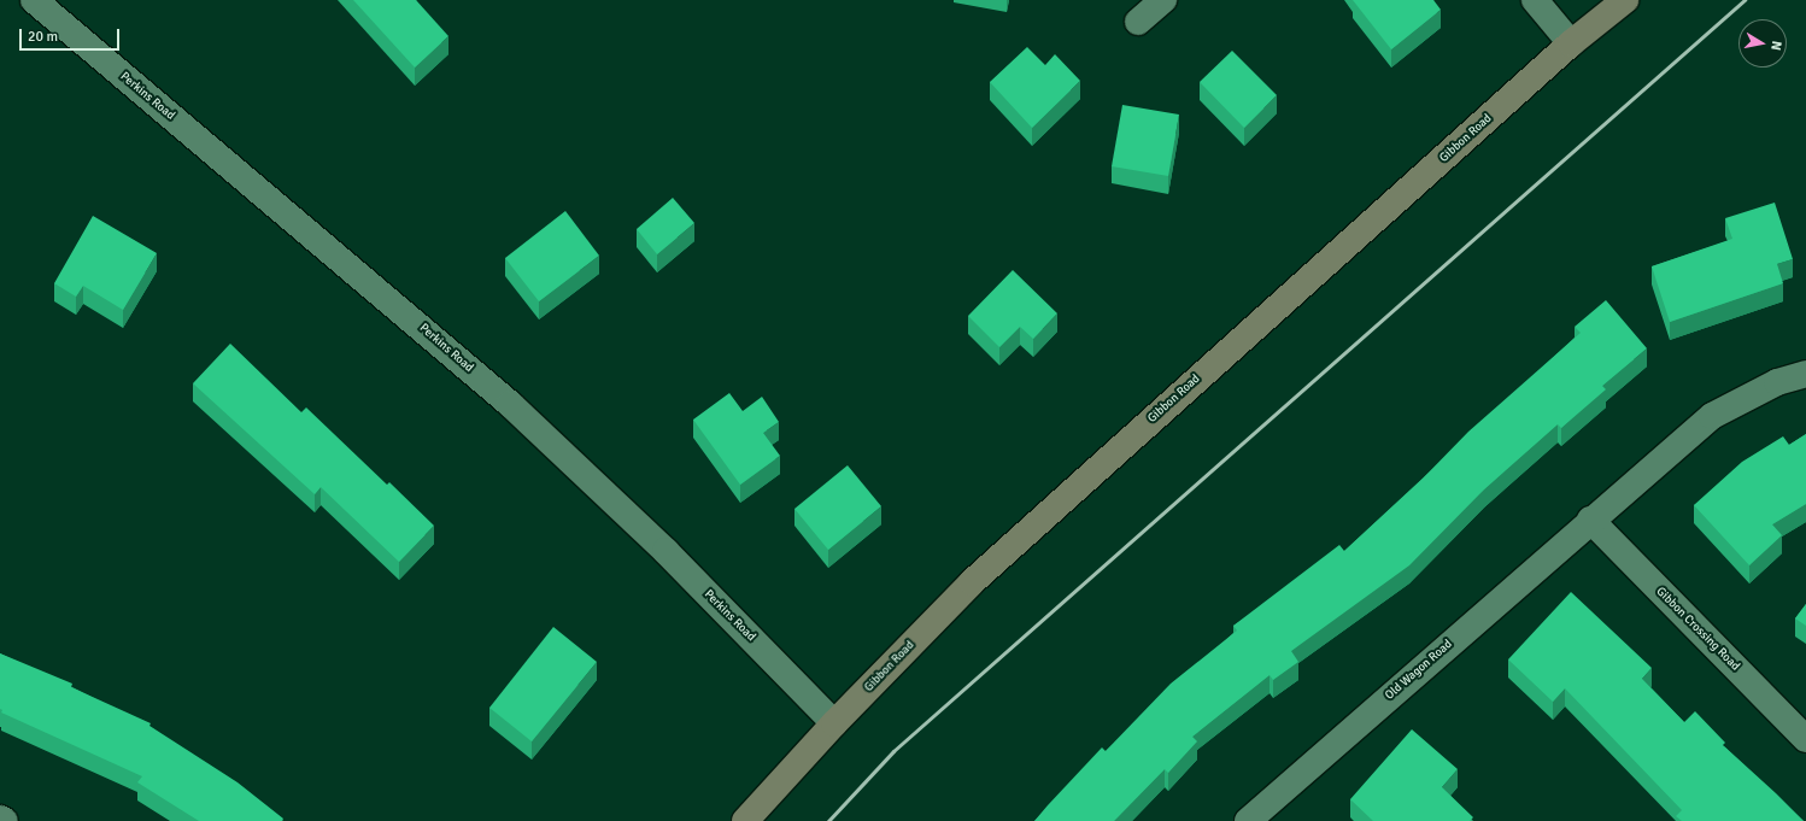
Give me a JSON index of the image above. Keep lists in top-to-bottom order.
{
  "streets": {
    "main road": ["Gibbon Road"],
    "street": ["Perkins Road", "Gibbon Crossing Road", "Old Wagon Road"]
  },
  "crossings": [
    ["Perkins Road", "Gibbon Road"],
    ["Gibbon Crossing Road", "Old Wagon Road"]
  ],
  "scale_bar": "20 m",
  "north": "right"
}
